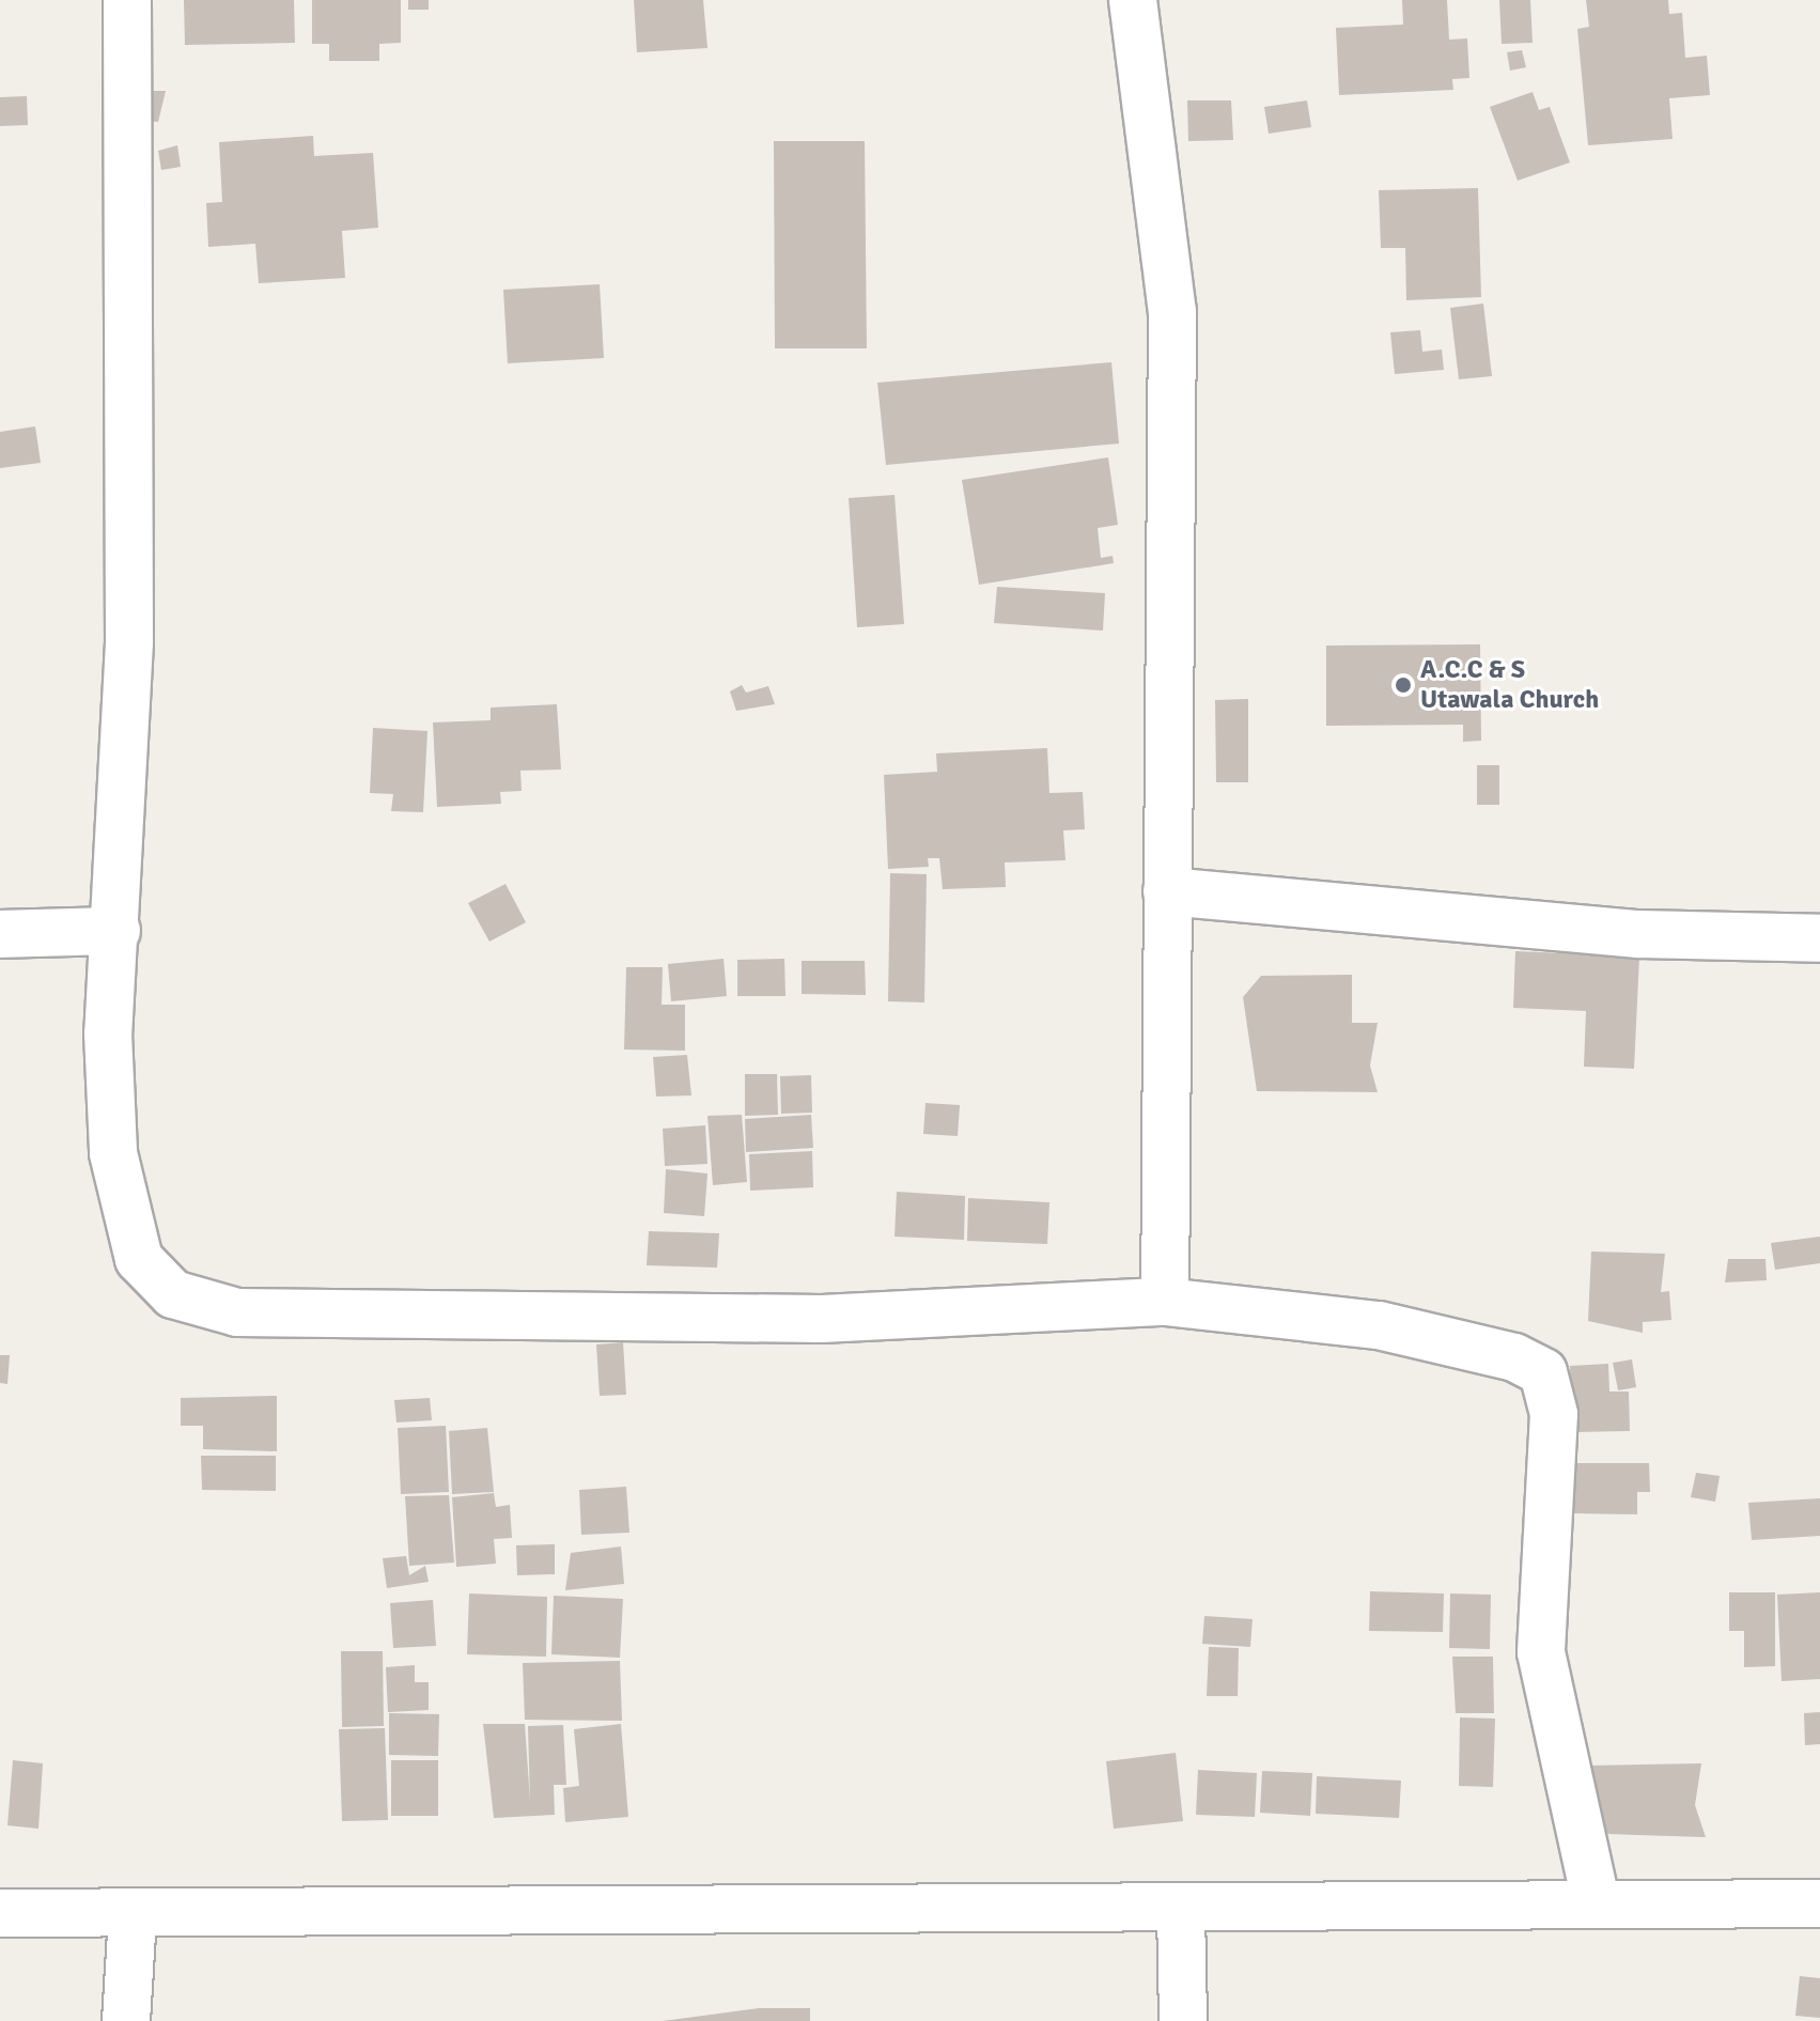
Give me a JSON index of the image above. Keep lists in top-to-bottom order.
{
  "places": ["A.C.C & S Utawala Church"]
}
